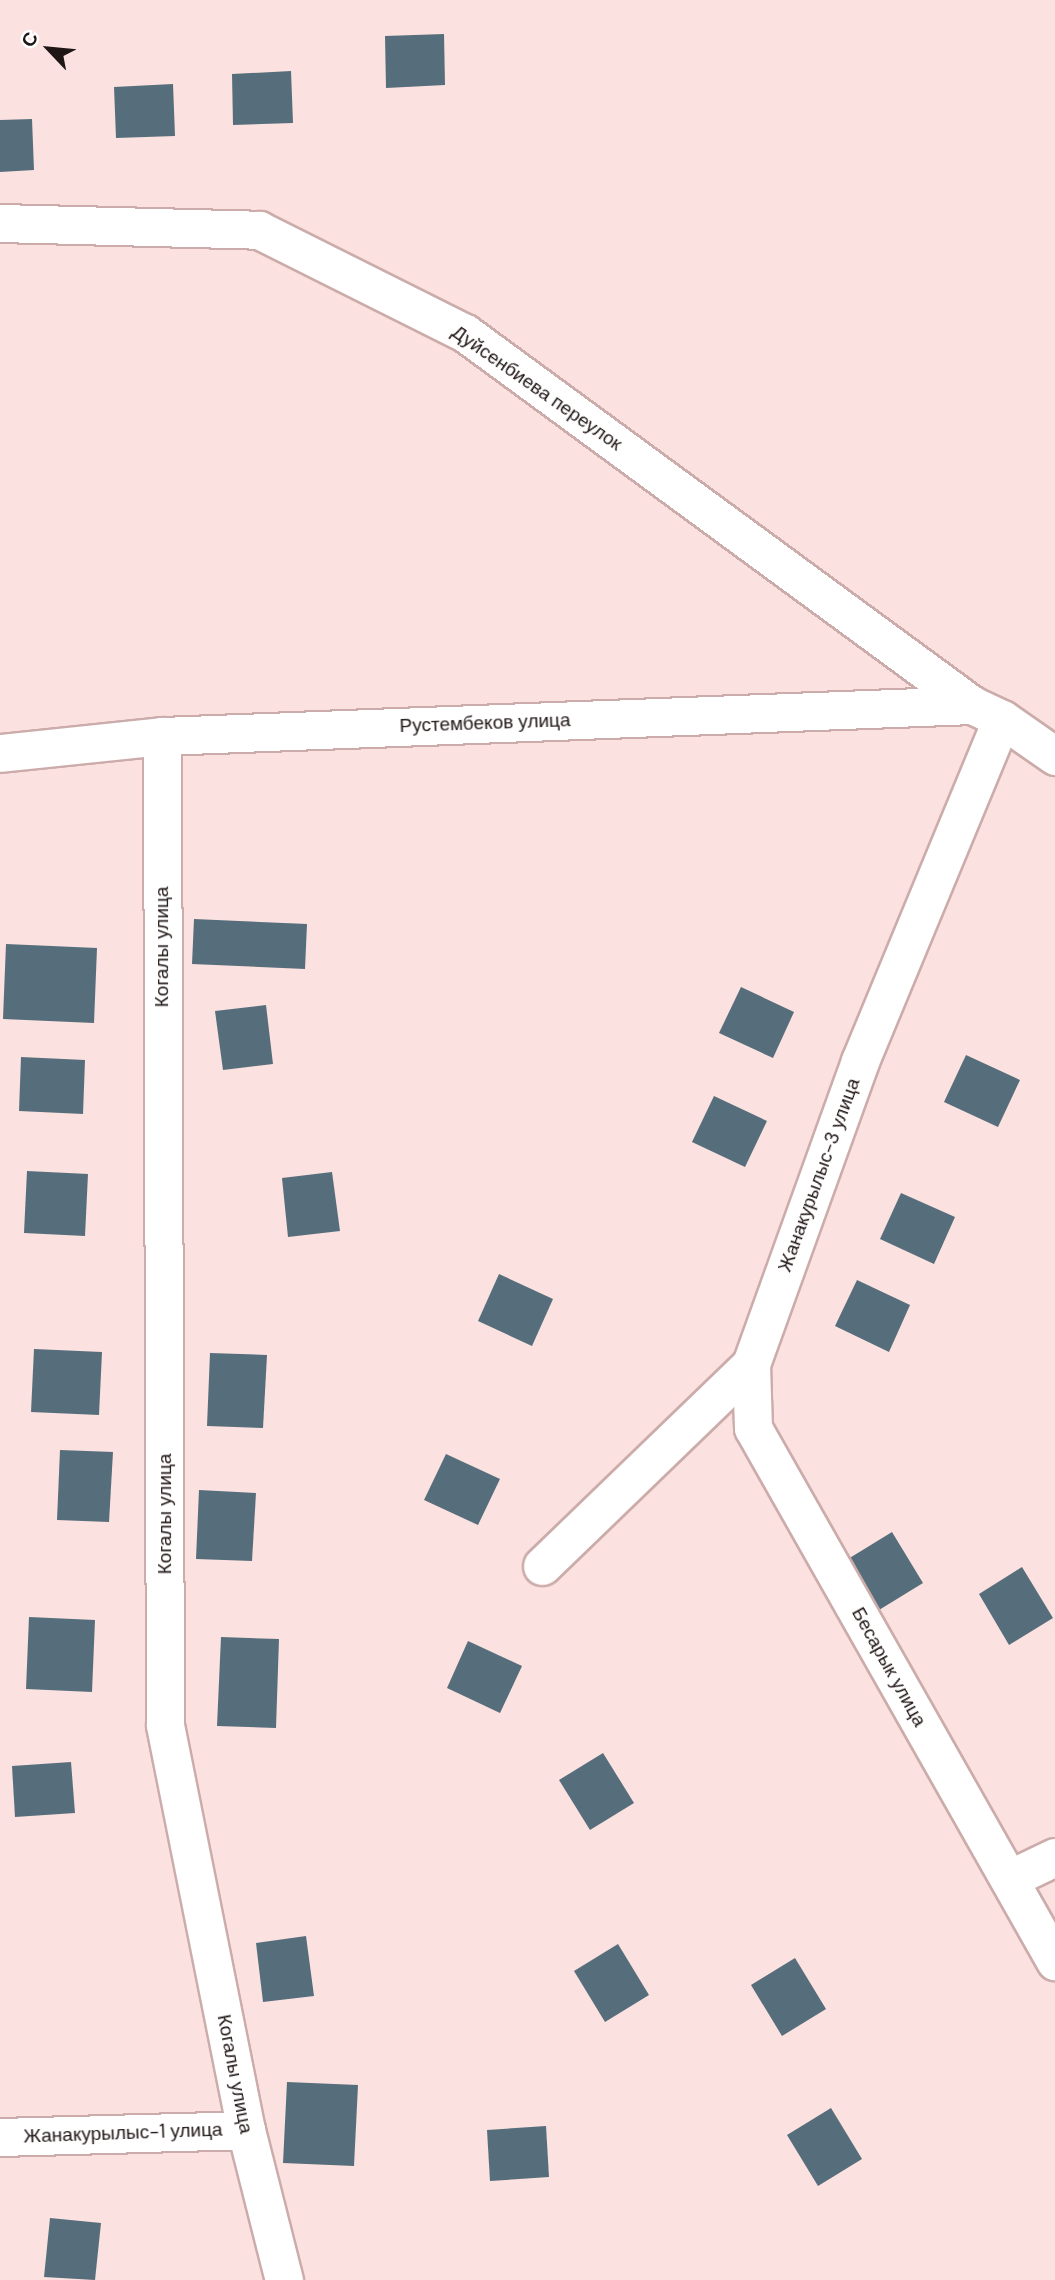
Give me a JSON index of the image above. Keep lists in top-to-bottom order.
{
  "streets": {
    "street": [
      "Дуйсенбиева переулок",
      "Рустембеков улица",
      "Когалы улица",
      "Жанакурылыс-3 улица",
      "Бесарык улица",
      "Жанакурылыс-1 улица"
    ]
  },
  "crossings": [
    ["Дуйсенбиева переулок", "Рустембеков улица"],
    ["Дуйсенбиева переулок", "Жанакурылыс-3 улица"],
    ["Рустембеков улица", "Когалы улица"],
    ["Рустембеков улица", "Жанакурылыс-3 улица"],
    ["Когалы улица", "Жанакурылыс-1 улица"],
    ["Жанакурылыс-3 улица", "Бесарык улица"]
  ],
  "north": "top left"
}
